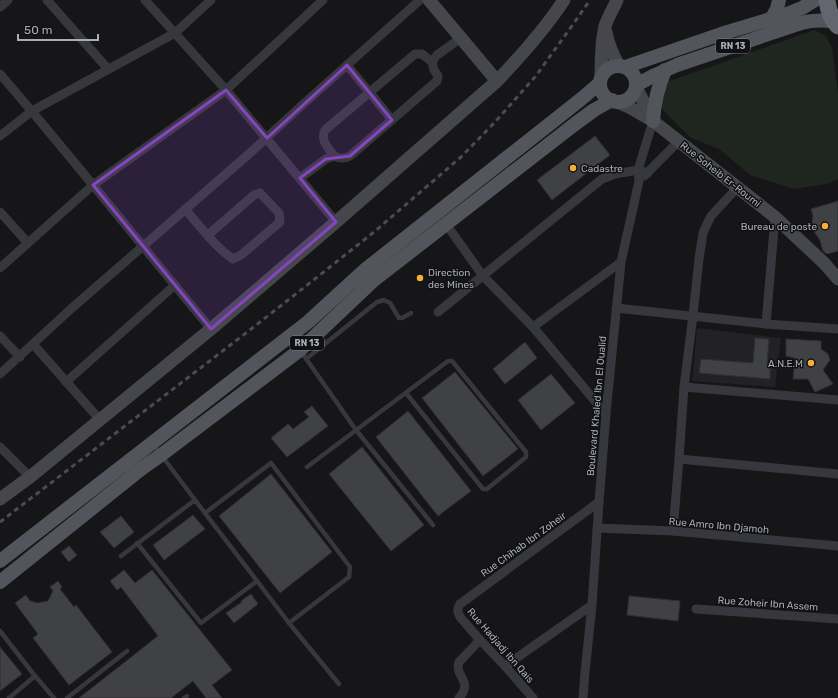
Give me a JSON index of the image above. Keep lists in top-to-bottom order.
{
  "streets": {
    "main road": ["RN 13"],
    "street": [
      "Rue Soheib Er-Roumi",
      "Boulevard Khaled Ibn El Oualid",
      "Rue Amro Ibn Djamoh",
      "Rue Chihab Ibn Zoheir",
      "Rue Zoheir Ibn Assem",
      "Rue Hadjadj Ibn Qais"
    ]
  },
  "crossings": [
    ["RN 13", "Rue Soheib Er-Roumi"],
    ["Rue Soheib Er-Roumi", "Boulevard Khaled Ibn El Oualid"],
    ["Boulevard Khaled Ibn El Oualid", "Rue Amro Ibn Djamoh"],
    ["Boulevard Khaled Ibn El Oualid", "Rue Chihab Ibn Zoheir"],
    ["Rue Chihab Ibn Zoheir", "Rue Hadjadj Ibn Qais"]
  ],
  "places": [
    "Cadastre",
    "Bureau de poste",
    "Direction des Mines",
    "A.N.E.M"
  ],
  "scale_bar": "50 m"
}
